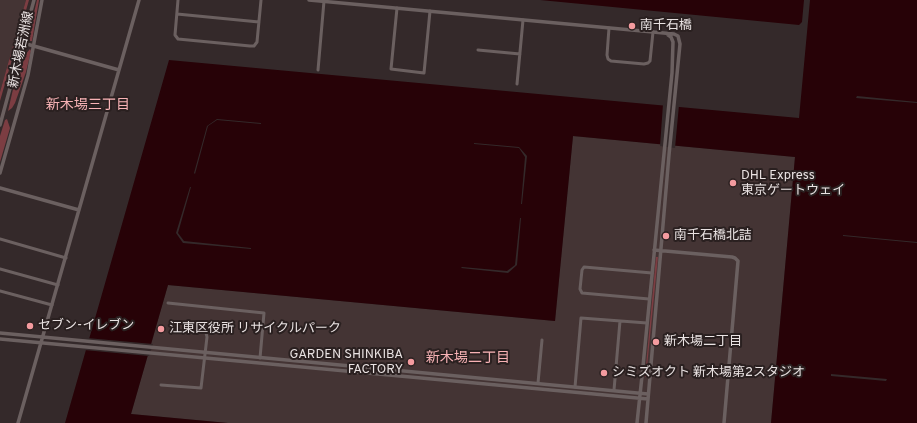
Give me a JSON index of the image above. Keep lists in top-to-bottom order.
{
  "streets": {
    "street": ["新木場若洲線"]
  },
  "districts": ["新木場三丁目", "新木場二丁目"],
  "places": [
    "南千石橋",
    "DHL Express 東京ゲートウェイ",
    "南千石橋北詰",
    "セブン-イレブン",
    "江東区役所 リサイクルパーク",
    "新木場二丁目",
    "GARDEN SHINKIBA FACTORY",
    "シミズオクト 新木場第2スタジオ"
  ]
}
